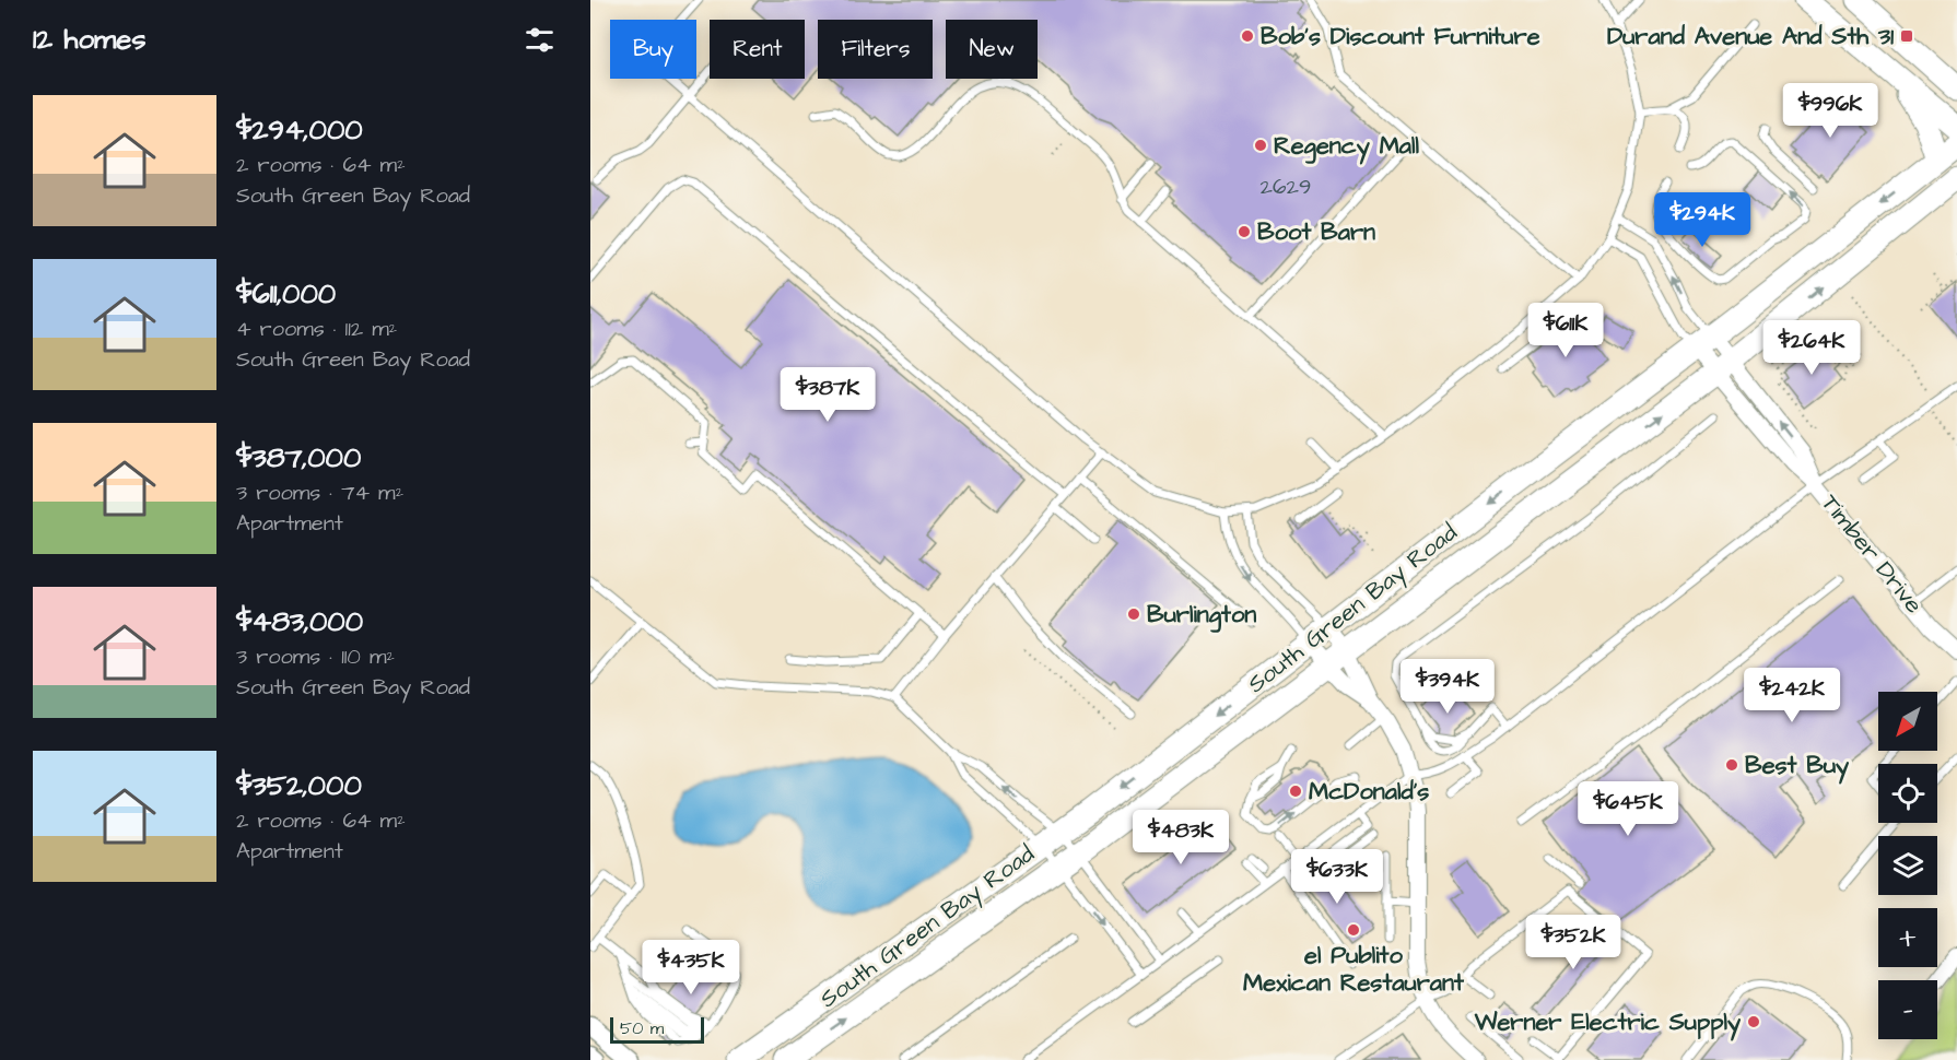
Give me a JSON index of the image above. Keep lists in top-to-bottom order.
{
  "streets": {
    "main road": ["South Green Bay Road"],
    "street": ["Timber Drive"]
  },
  "crossings": [
    ["Timber Drive", "South Green Bay Road"]
  ],
  "places": {
    "other": [
      "Bob's Discount Furniture",
      "Regency Mall",
      "Boot Barn",
      "Burlington",
      "Best Buy",
      "McDonald's",
      "el Publito Mexican Restaurant",
      "Werner Electric Supply"
    ],
    "transit": ["Durand Avenue And Sth 31"]
  },
  "house_numbers": ["2629"],
  "scale_bar": "50 m",
  "north": "bottom left",
  "page": {
    "heading": "12 homes",
    "chip": [
      "Buy",
      "Rent",
      "Filters",
      "New"
    ],
    "list": [
      {
        "name": "$294,000",
        "note": "2 rooms · 64 m² · South Green Bay Road"
      },
      {
        "name": "$611,000",
        "note": "4 rooms · 112 m² · South Green Bay Road"
      },
      {
        "name": "$387,000",
        "note": "3 rooms · 74 m² · Apartment"
      },
      {
        "name": "$483,000",
        "note": "3 rooms · 110 m² · South Green Bay Road"
      },
      {
        "name": "$352,000",
        "note": "2 rooms · 64 m² · Apartment"
      }
    ],
    "price": [
      "$996K",
      "$294K",
      "$611K",
      "$264K",
      "$387K",
      "$394K",
      "$242K",
      "$645K",
      "$483K",
      "$633K",
      "$352K",
      "$435K"
    ],
    "map_buttons": ["+", "−"],
    "scale": "50 m"
  }
}
